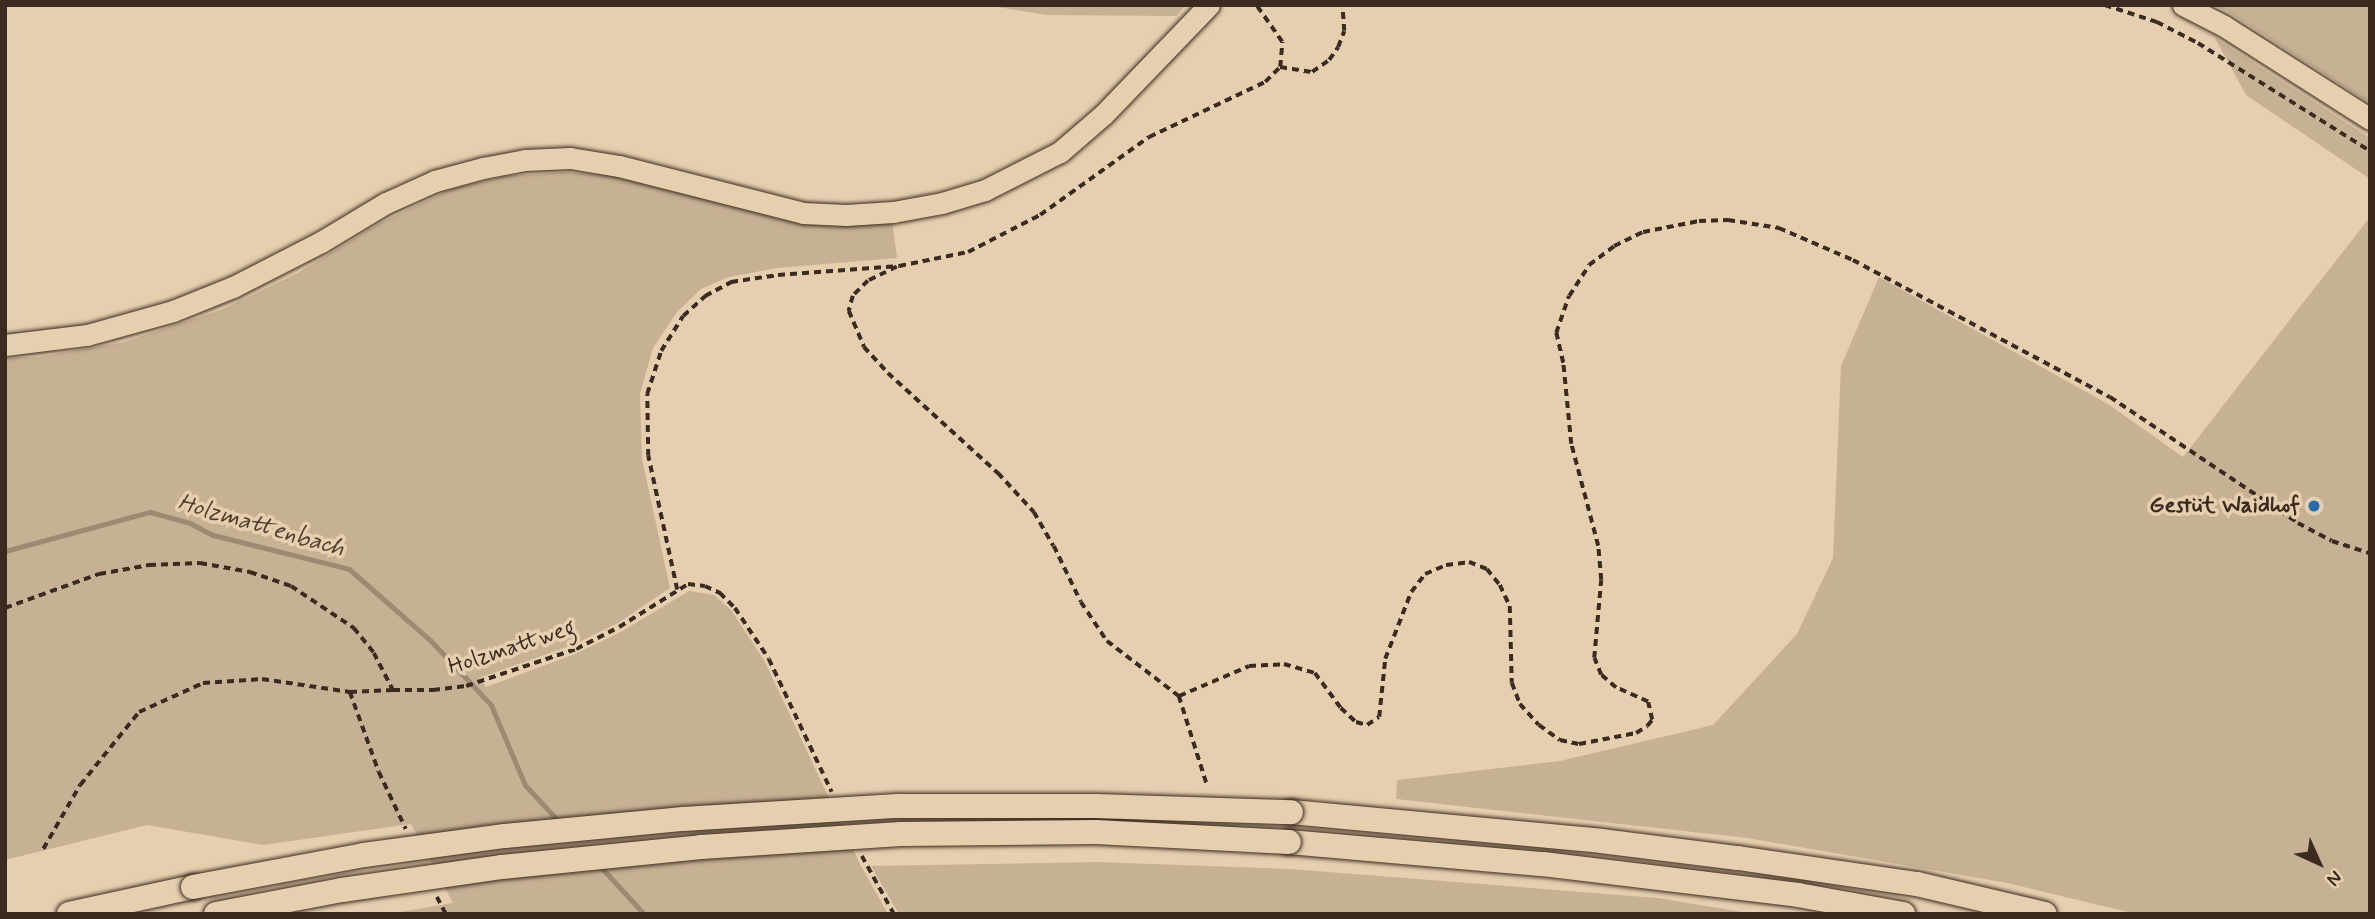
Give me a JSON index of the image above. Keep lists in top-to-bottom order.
{
  "streets": {
    "path": ["Holzmattweg"]
  },
  "water": ["Holzmattenbach"],
  "places": ["Gestüt Waidhof"],
  "north": "bottom right"
}
